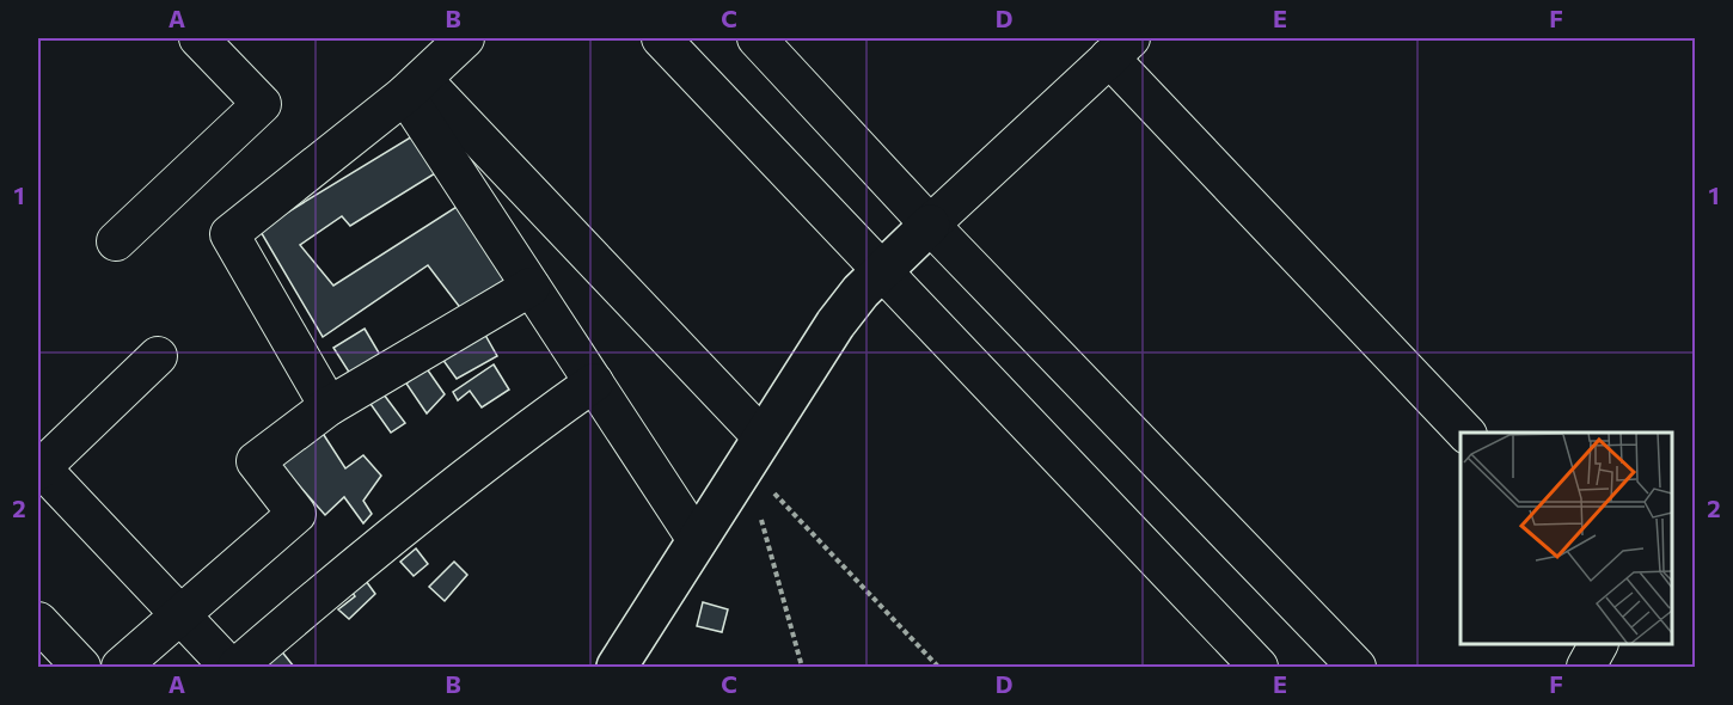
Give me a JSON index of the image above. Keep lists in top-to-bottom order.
{
  "grid": {
    "columns": [
      "A",
      "B",
      "C",
      "D",
      "E",
      "F"
    ],
    "rows": ["1", "2"]
  }
}
